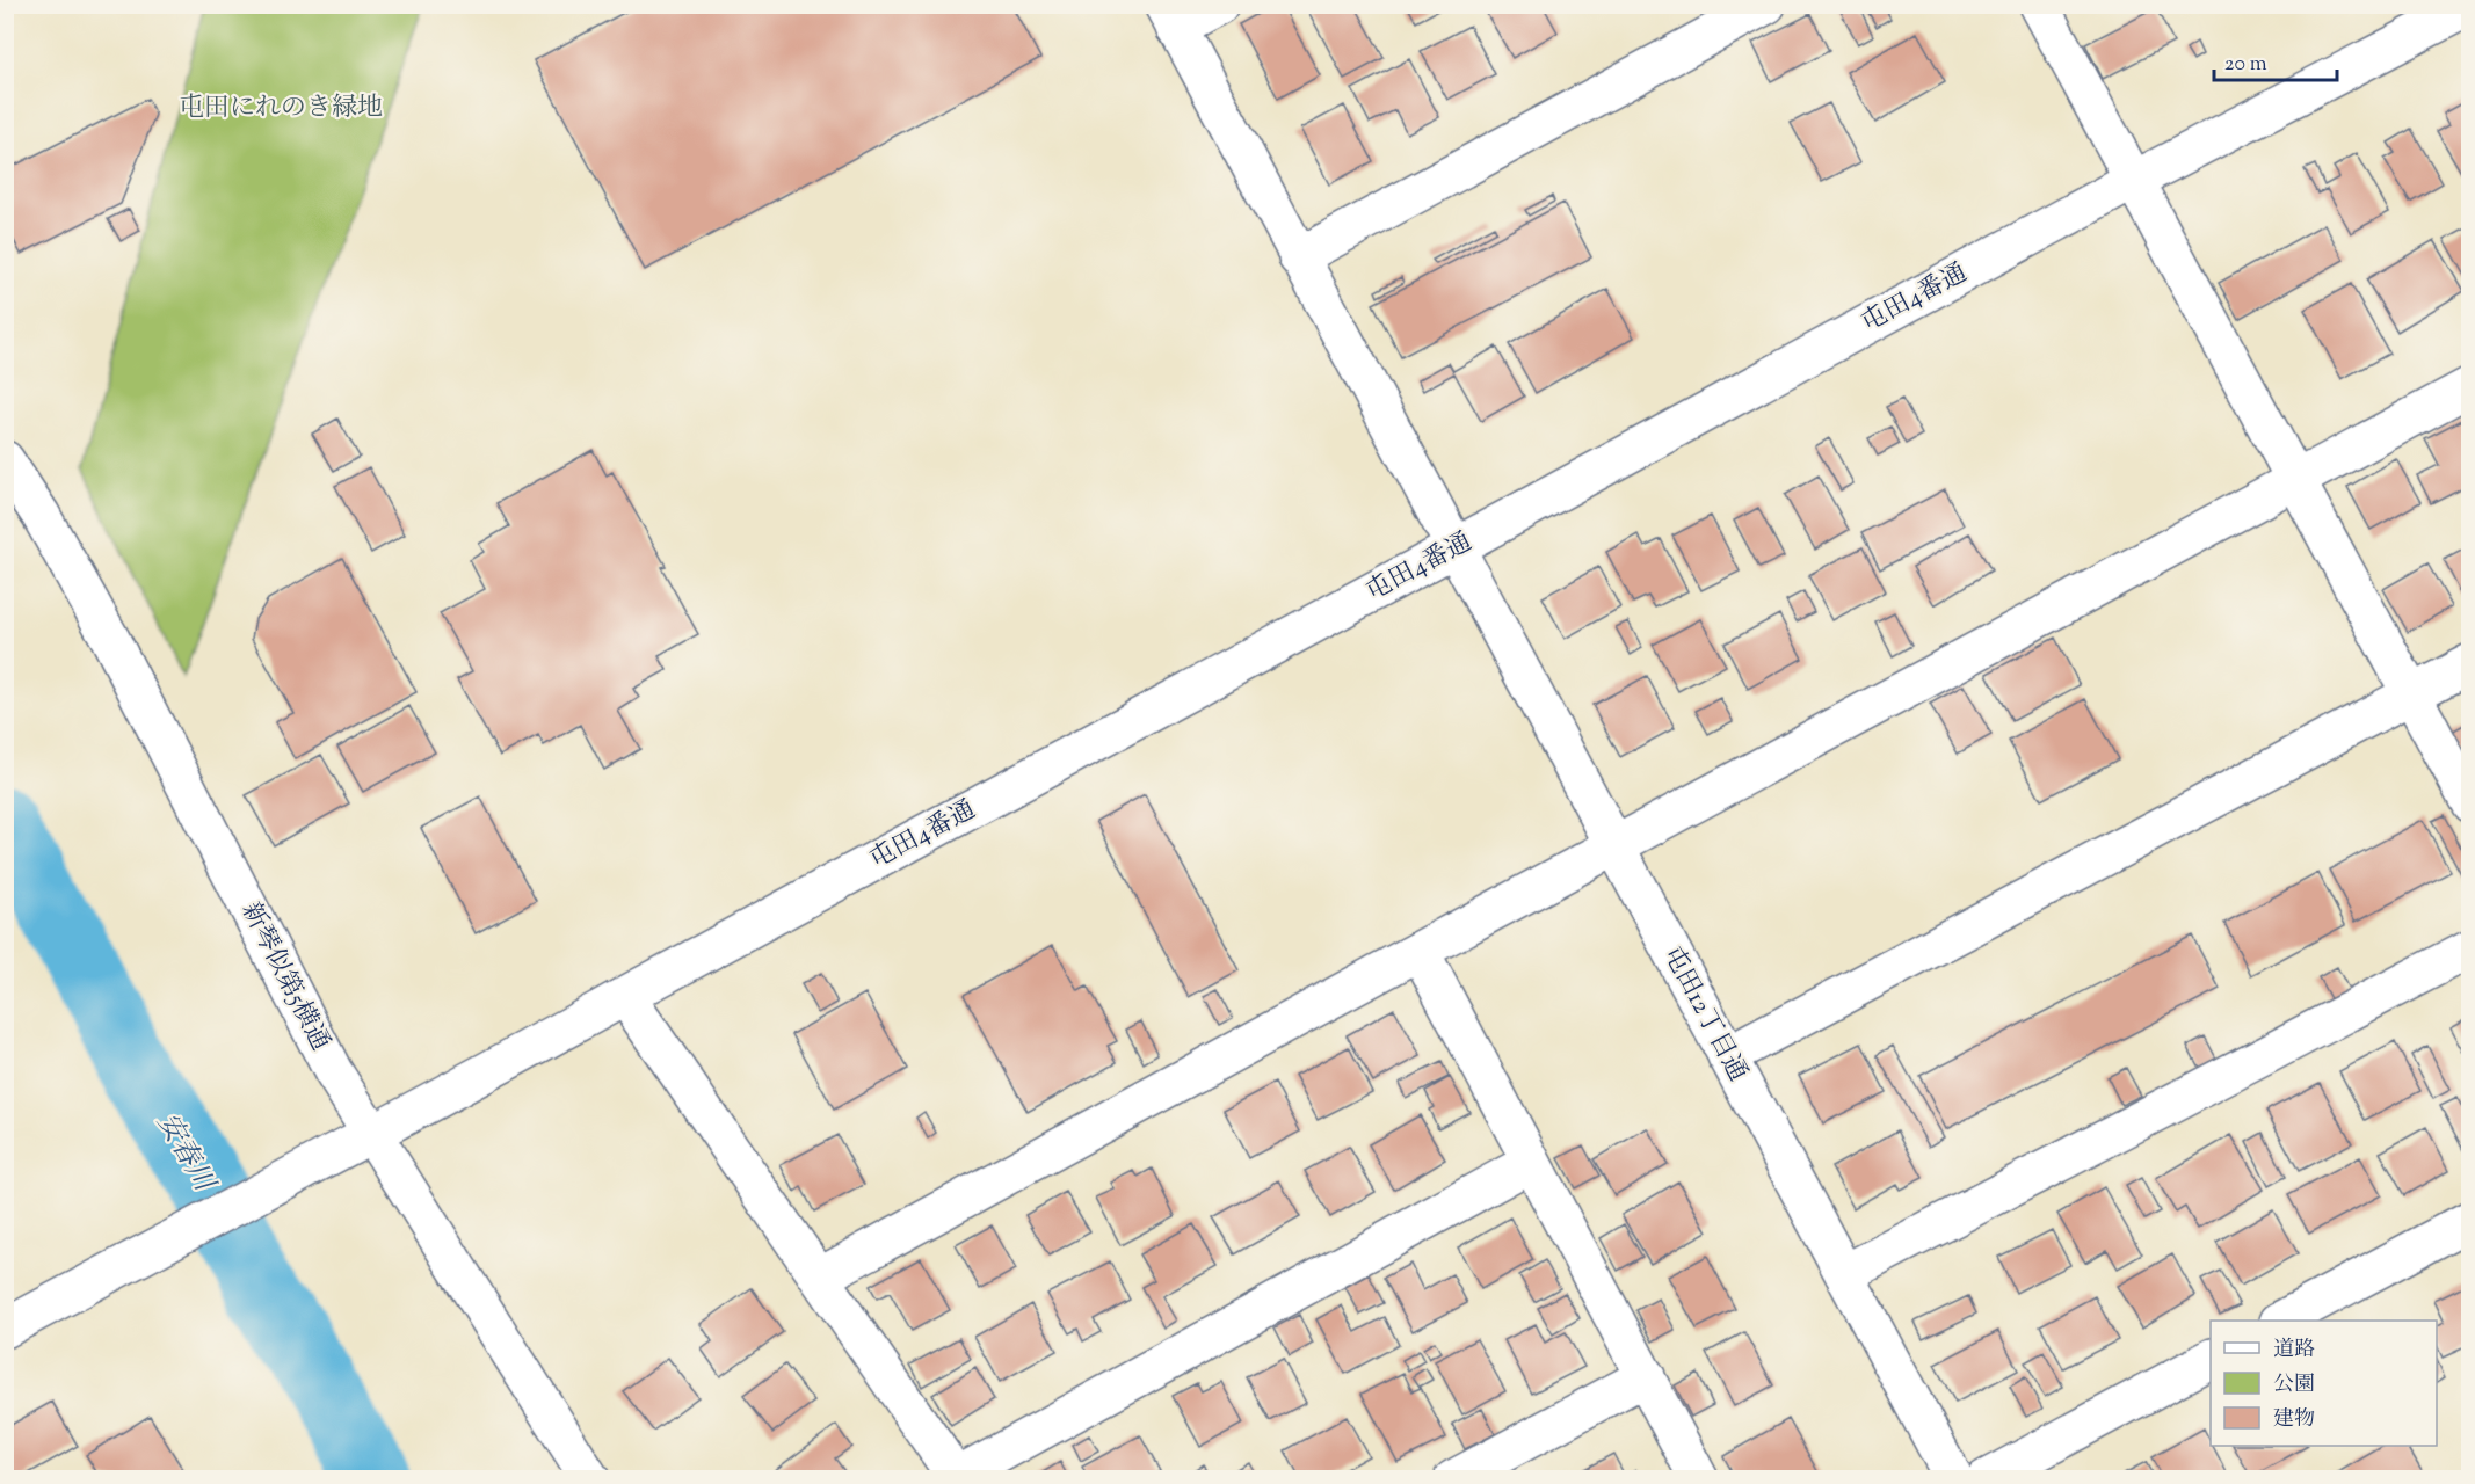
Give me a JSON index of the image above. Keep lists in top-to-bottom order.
{
  "streets": {
    "street": ["屯田4番通", "新琴似第5横通", "屯田12丁目通"]
  },
  "crossings": [
    ["屯田4番通", "新琴似第5横通"],
    ["屯田4番通", "屯田12丁目通"]
  ],
  "water": ["安春川"],
  "parks": ["屯田にれのき緑地"],
  "legend": ["道路", "公園", "建物"],
  "scale_bar": "20 m"
}
